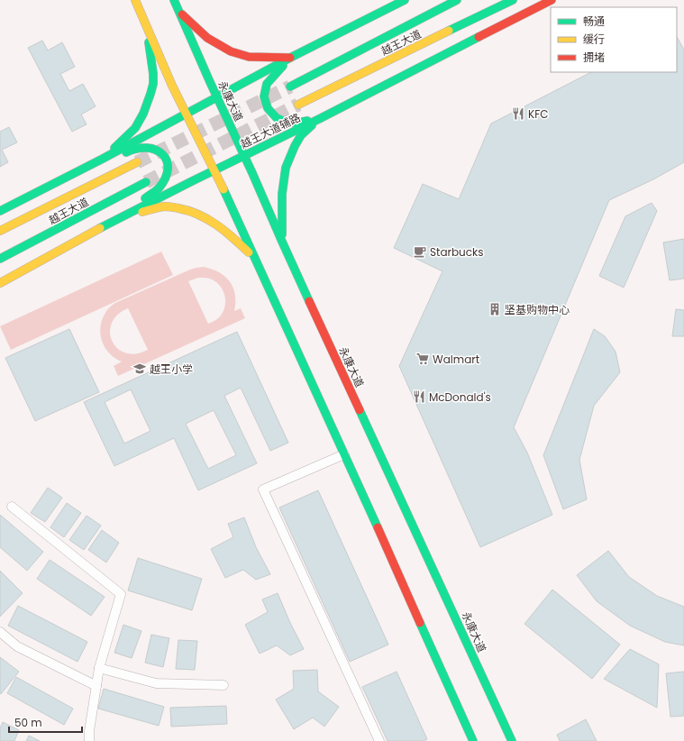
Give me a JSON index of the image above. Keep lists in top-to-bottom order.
{
  "streets": {
    "main road": ["越王大道", "永康大道", "越王大道辅路"]
  },
  "crossings": [
    ["永康大道", "越王大道辅路"]
  ],
  "places": {
    "restaurant": ["KFC", "McDonald's"],
    "cafe": ["Starbucks"],
    "building": ["坚基购物中心"],
    "supermarket": ["Walmart"],
    "school or university": ["越王小学"]
  },
  "legend": ["畅通", "缓行", "拥堵"],
  "scale_bar": "50 m"
}
